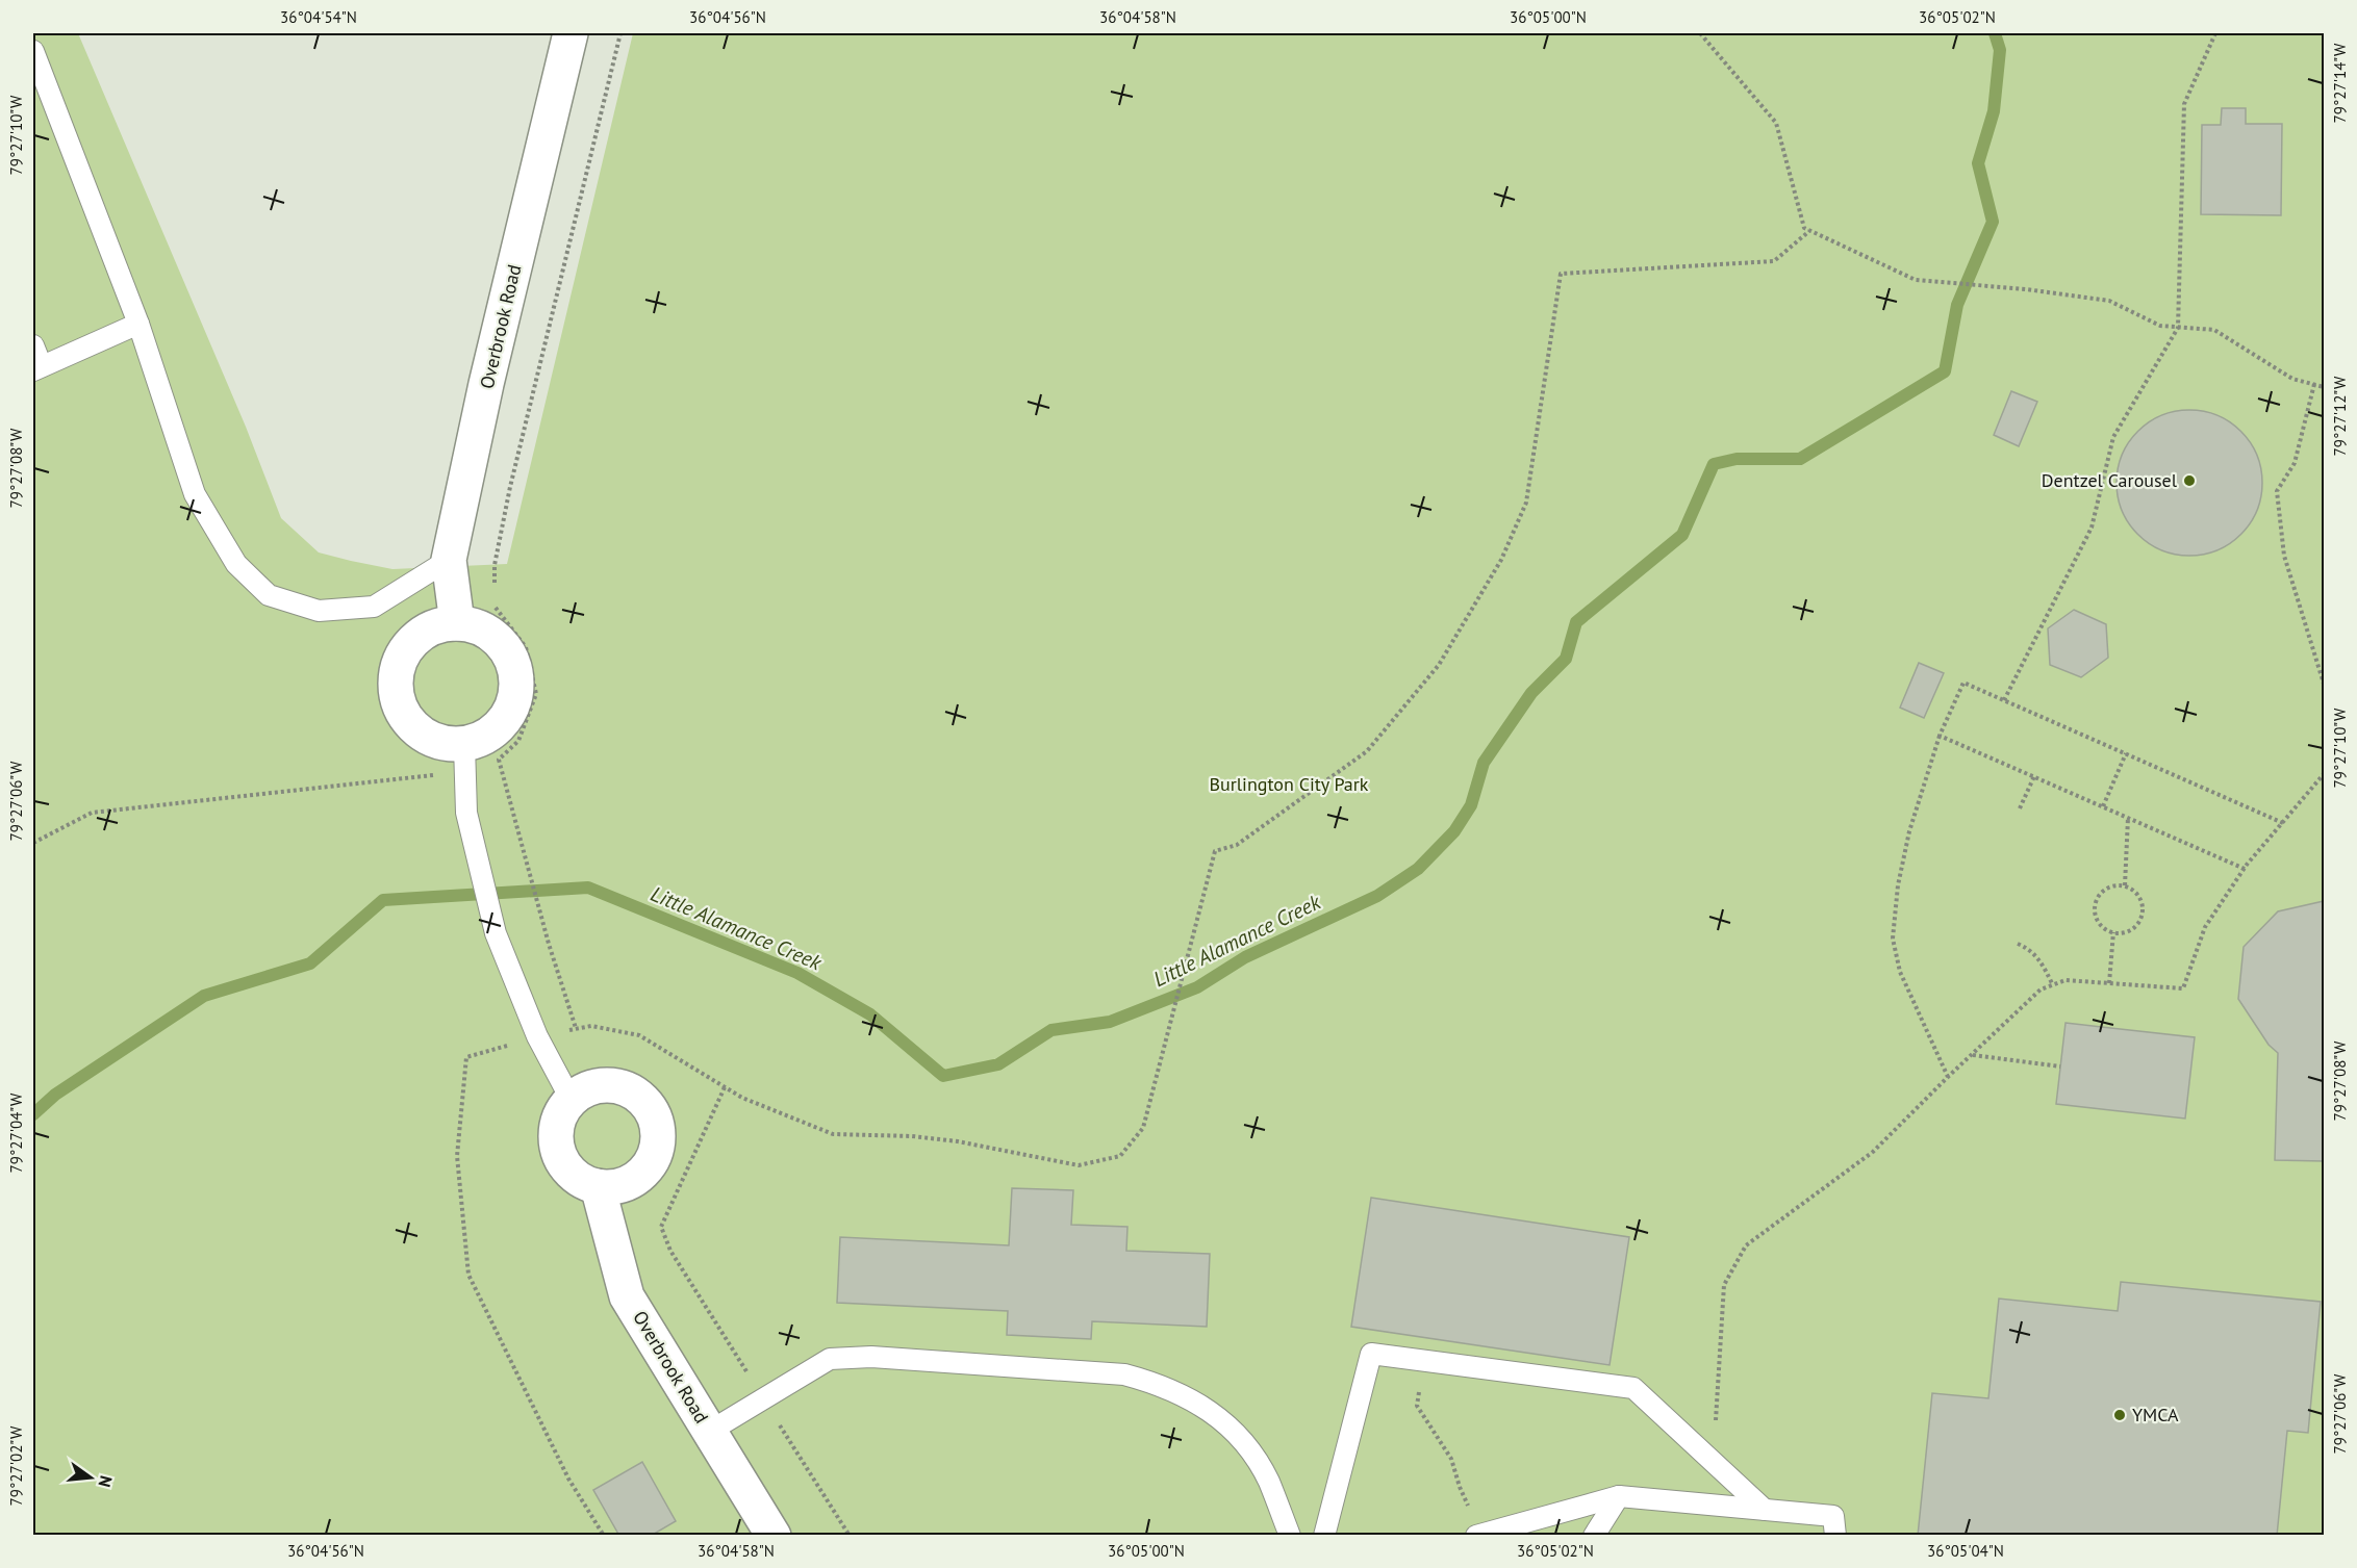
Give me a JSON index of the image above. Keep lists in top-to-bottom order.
{
  "streets": {
    "street": ["Overbrook Road"]
  },
  "water": ["Little Alamance Creek"],
  "parks": ["Burlington City Park"],
  "places": ["Dentzel Carousel", "YMCA"],
  "north": "right",
  "coordinates": [
    "36°04'54\"N",
    "36°04'56\"N",
    "36°04'58\"N",
    "36°05'00\"N",
    "36°05'02\"N",
    "79°27'14\"W",
    "79°27'10\"W",
    "79°27'12\"W",
    "79°27'08\"W",
    "79°27'06\"W",
    "79°27'04\"W",
    "79°27'02\"W",
    "36°05'04\"N"
  ]
}
